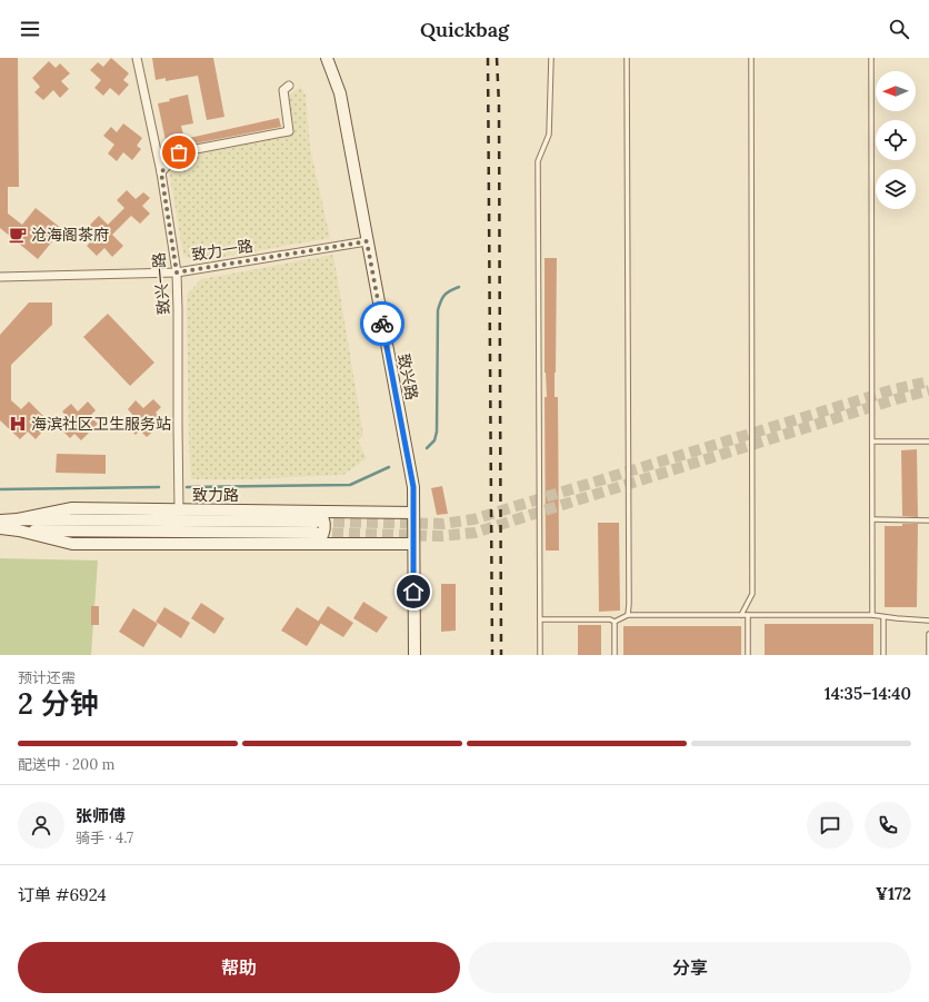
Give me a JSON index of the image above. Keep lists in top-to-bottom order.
{
  "streets": {
    "street": [
      "致力一路",
      "致兴一路",
      "致兴路",
      "致力路"
    ]
  },
  "crossings": [
    ["致力一路", "致兴一路"],
    ["致力一路", "致兴路"],
    ["致兴一路", "致力路"],
    ["致兴路", "致力路"]
  ],
  "places": {
    "cafe": ["沧海阁茶府"],
    "hospital": ["海滨社区卫生服务站"]
  },
  "north": "left",
  "page": {
    "header": "Quickbag",
    "heading": ["2 分钟", "预计还需", "14:35–14:40"],
    "panel": [
      "张师傅",
      "骑手 · 4.7",
      "订单 #6924",
      "¥172"
    ],
    "bar": "配送中 · 200 m",
    "buttons": ["帮助", "分享"]
  }
}
